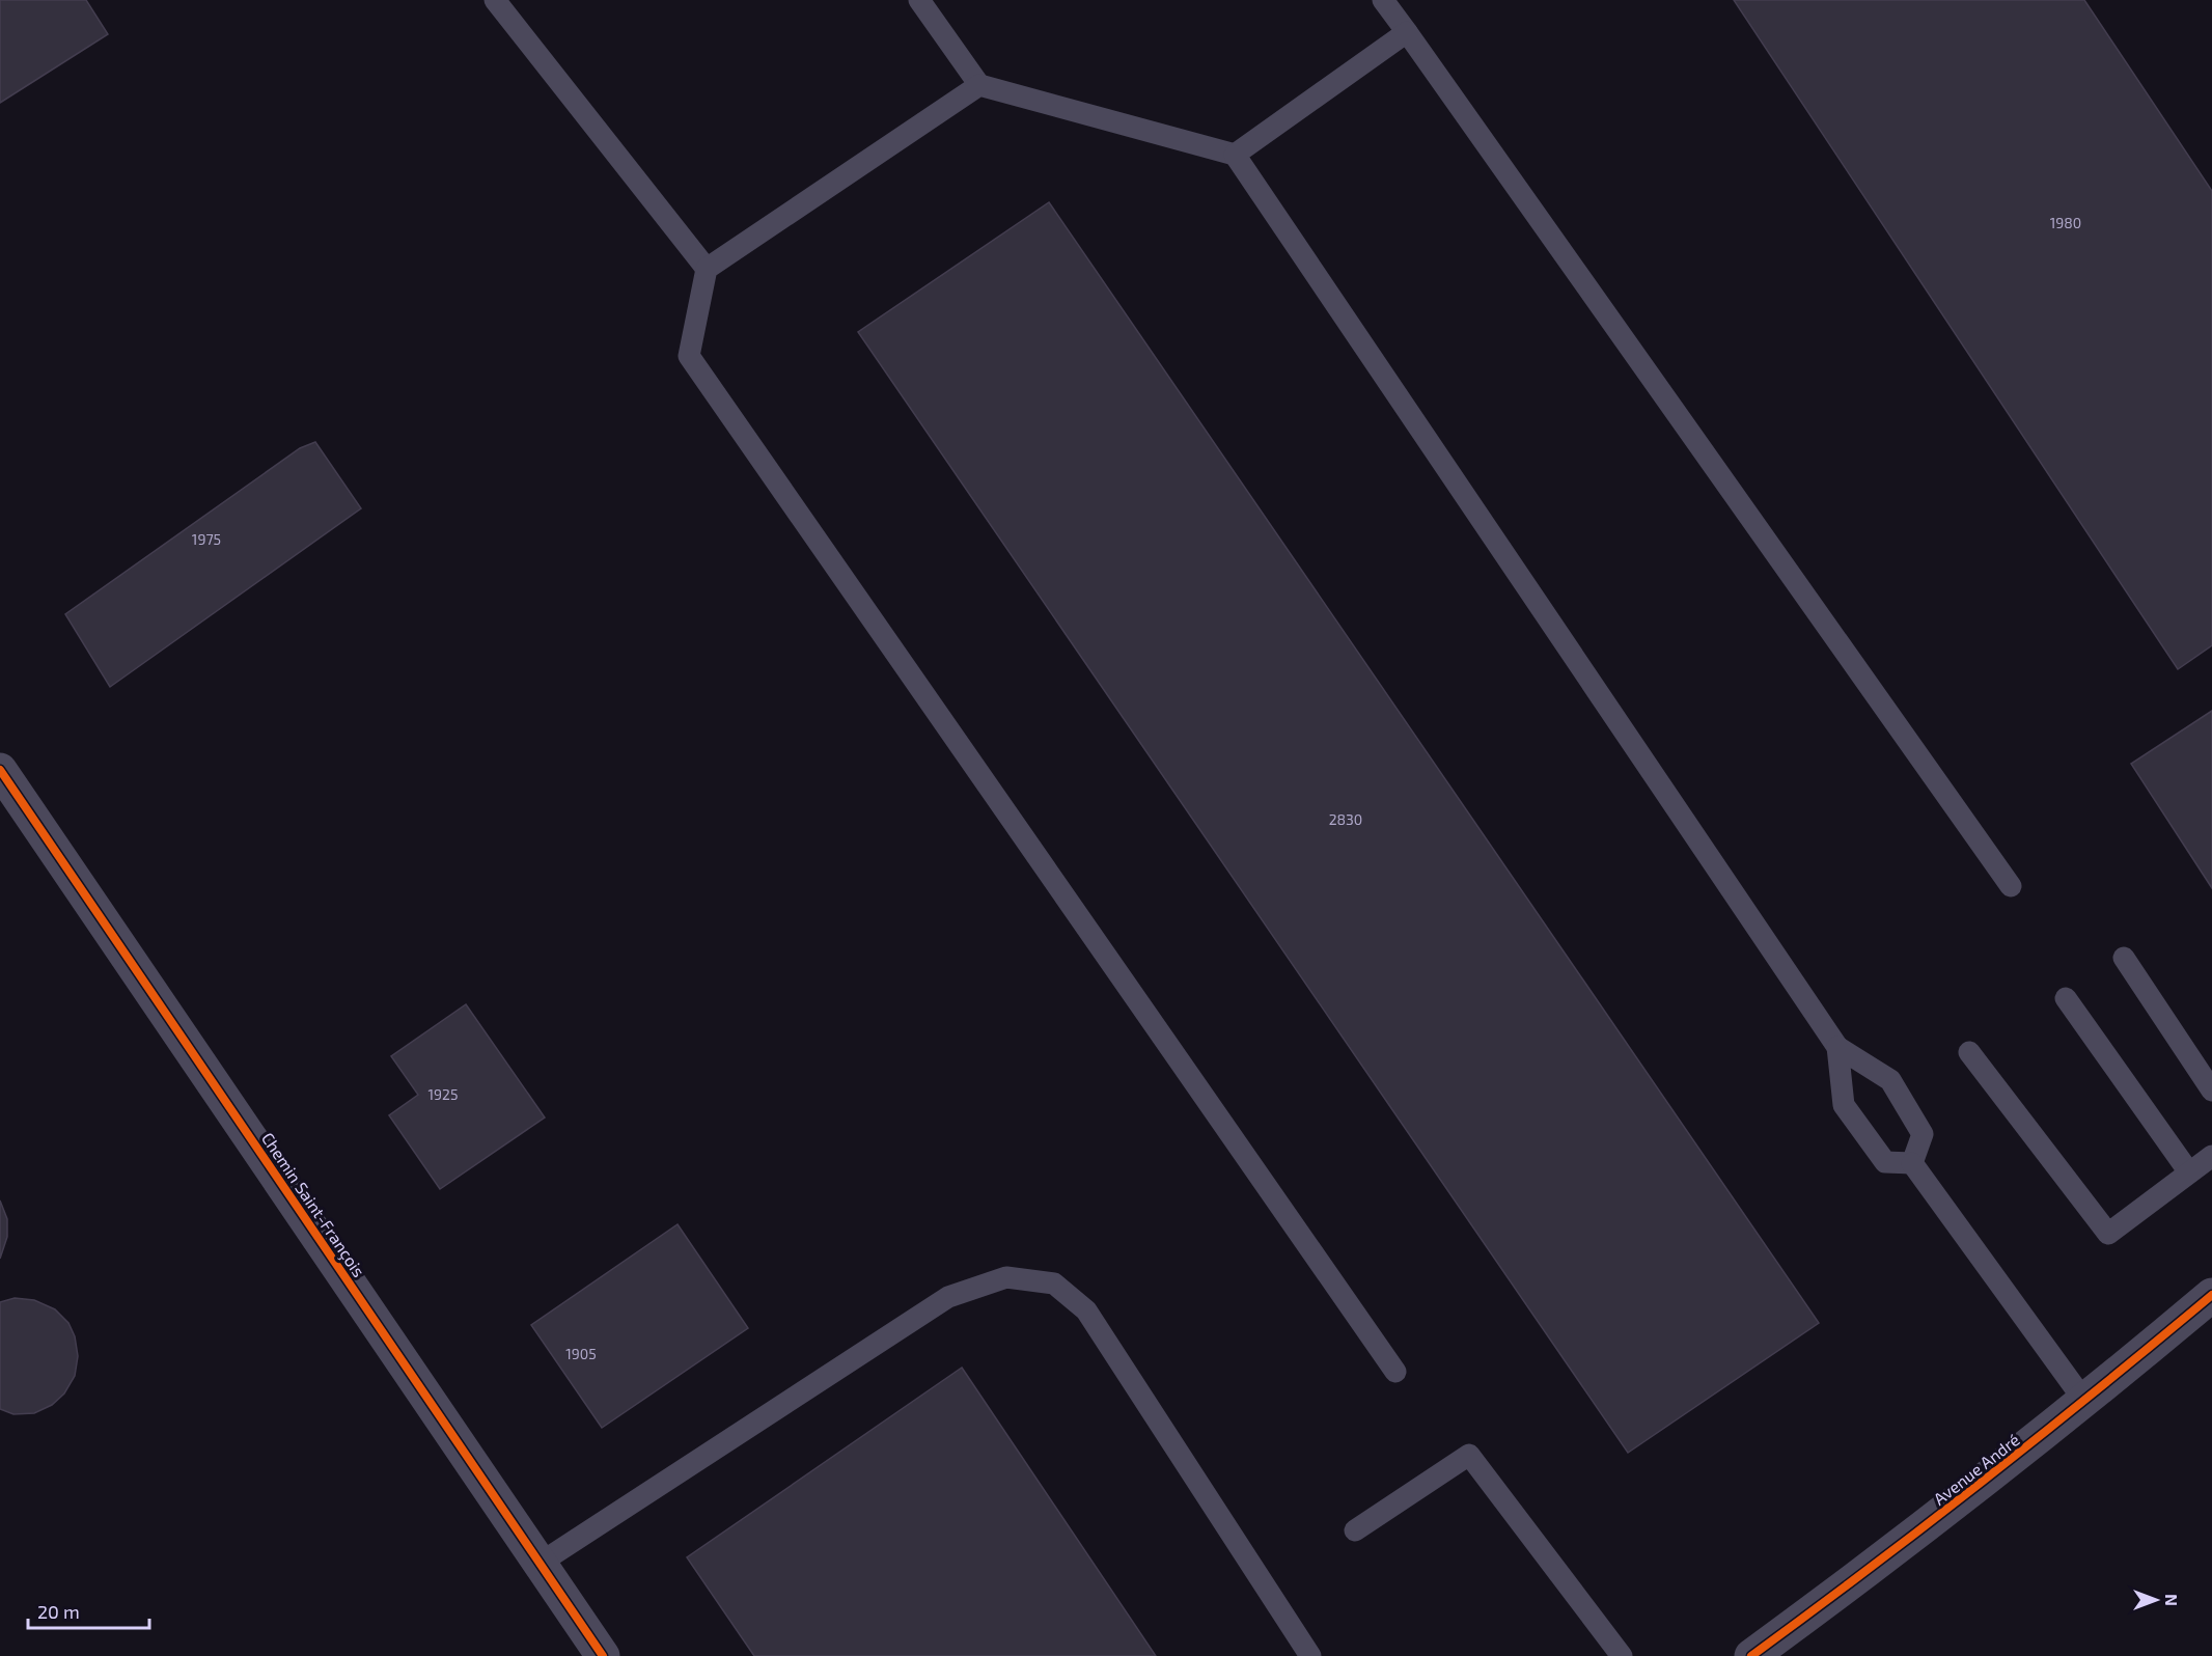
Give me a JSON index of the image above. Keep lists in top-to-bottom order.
{
  "streets": {
    "street": ["Chemin Saint-François", "Avenue André"]
  },
  "house_numbers": [
    "1980",
    "1975",
    "2830",
    "1925",
    "1905"
  ],
  "scale_bar": "20 m",
  "north": "right"
}
